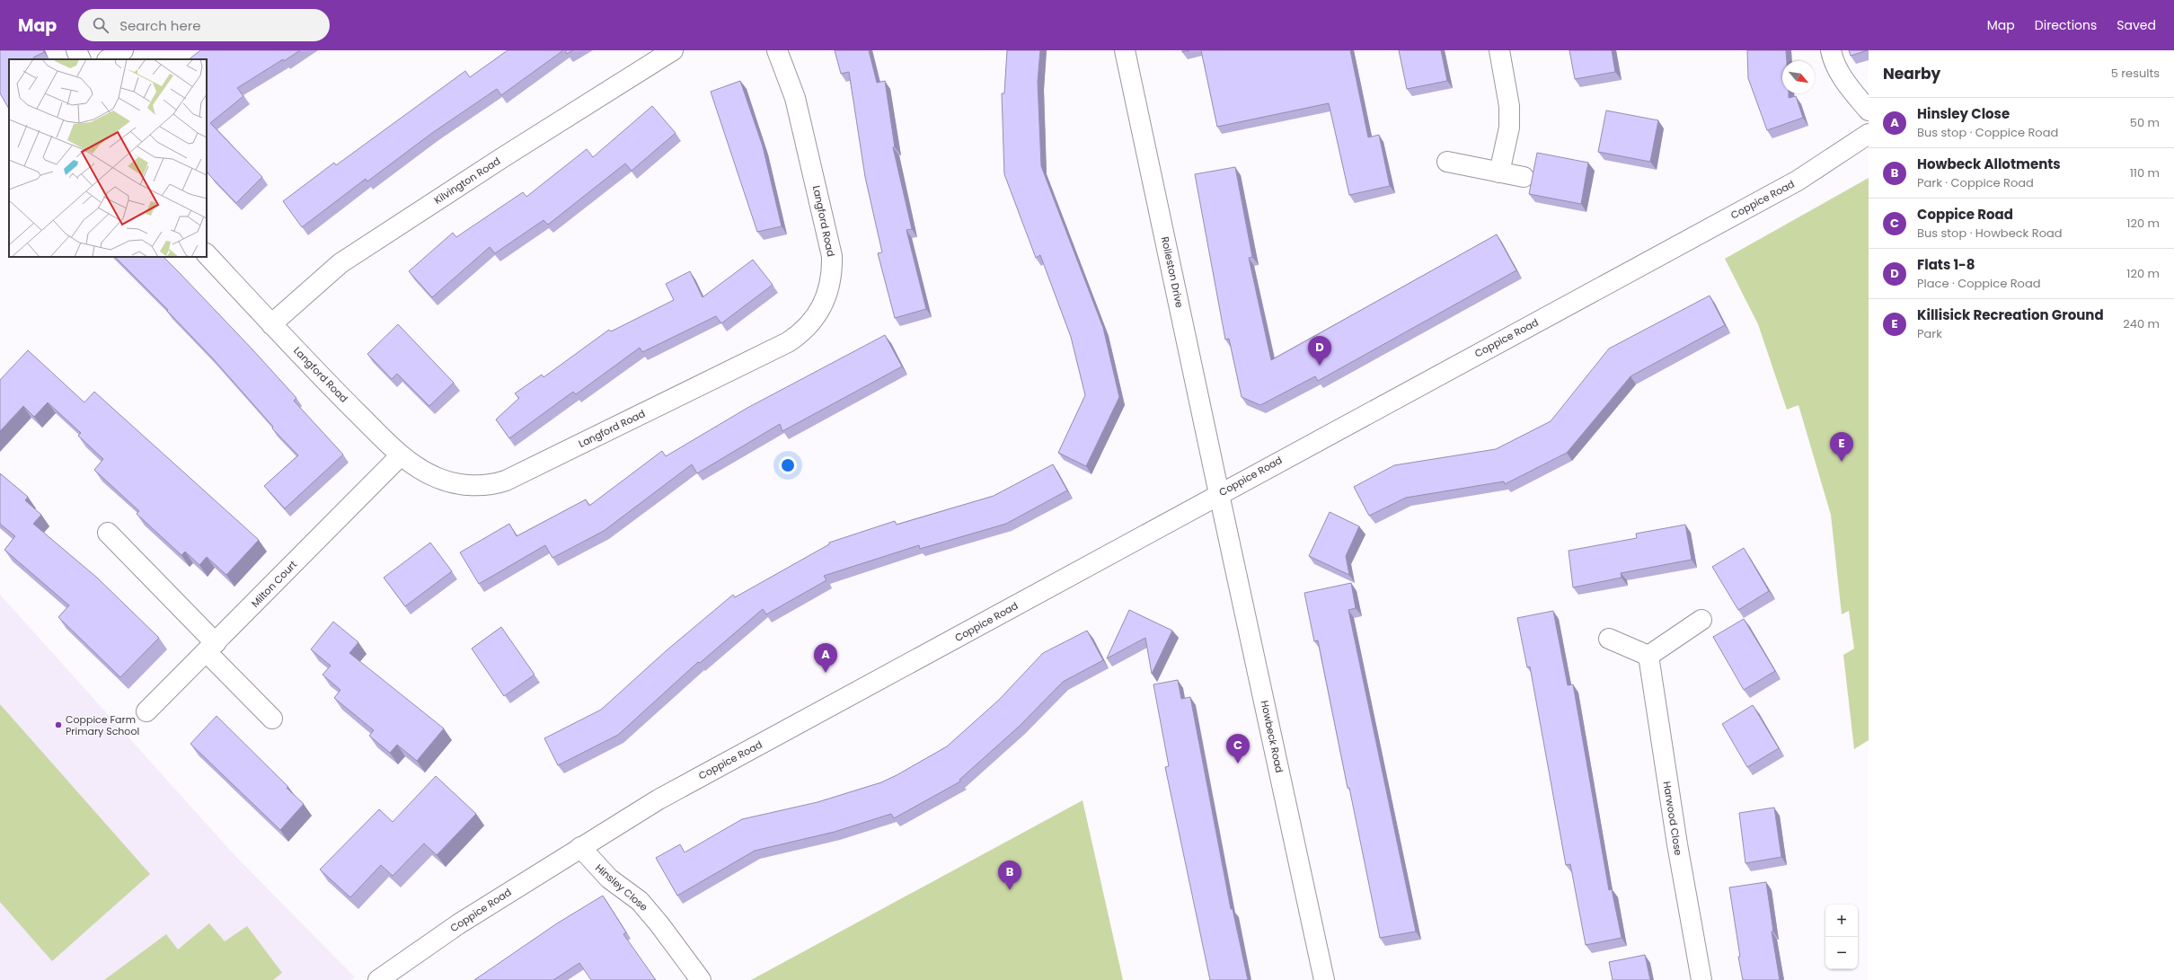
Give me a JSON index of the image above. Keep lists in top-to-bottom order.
{
  "streets": {
    "street": [
      "Kilvington Road",
      "Coppice Road",
      "Langford Road",
      "Rolleston Drive",
      "Milton Court",
      "Howbeck Road",
      "Harwood Close",
      "Hinsley Close"
    ]
  },
  "crossings": [
    ["Kilvington Road", "Langford Road"],
    ["Coppice Road", "Rolleston Drive"],
    ["Coppice Road", "Howbeck Road"],
    ["Coppice Road", "Hinsley Close"],
    ["Langford Road", "Milton Court"],
    ["Rolleston Drive", "Howbeck Road"]
  ],
  "places": ["Coppice Farm Primary School"],
  "north": "bottom right",
  "page": {
    "header": "Map",
    "search": "Search here",
    "nav": ["Map", "Directions", "Saved"],
    "heading": ["Nearby", "5 results"],
    "list": [
      {
        "mark": "A",
        "name": "Hinsley Close",
        "note": "Bus stop · Coppice Road",
        "value": "50 m"
      },
      {
        "mark": "B",
        "name": "Howbeck Allotments",
        "note": "Park · Coppice Road",
        "value": "110 m"
      },
      {
        "mark": "C",
        "name": "Coppice Road",
        "note": "Bus stop · Howbeck Road",
        "value": "120 m"
      },
      {
        "mark": "D",
        "name": "Flats 1-8",
        "note": "Place · Coppice Road",
        "value": "120 m"
      },
      {
        "mark": "E",
        "name": "Killisick Recreation Ground",
        "note": "Park",
        "value": "240 m"
      }
    ],
    "pins": [
      "D",
      "E",
      "A",
      "C",
      "B"
    ],
    "map_buttons": ["+", "−"]
  }
}
